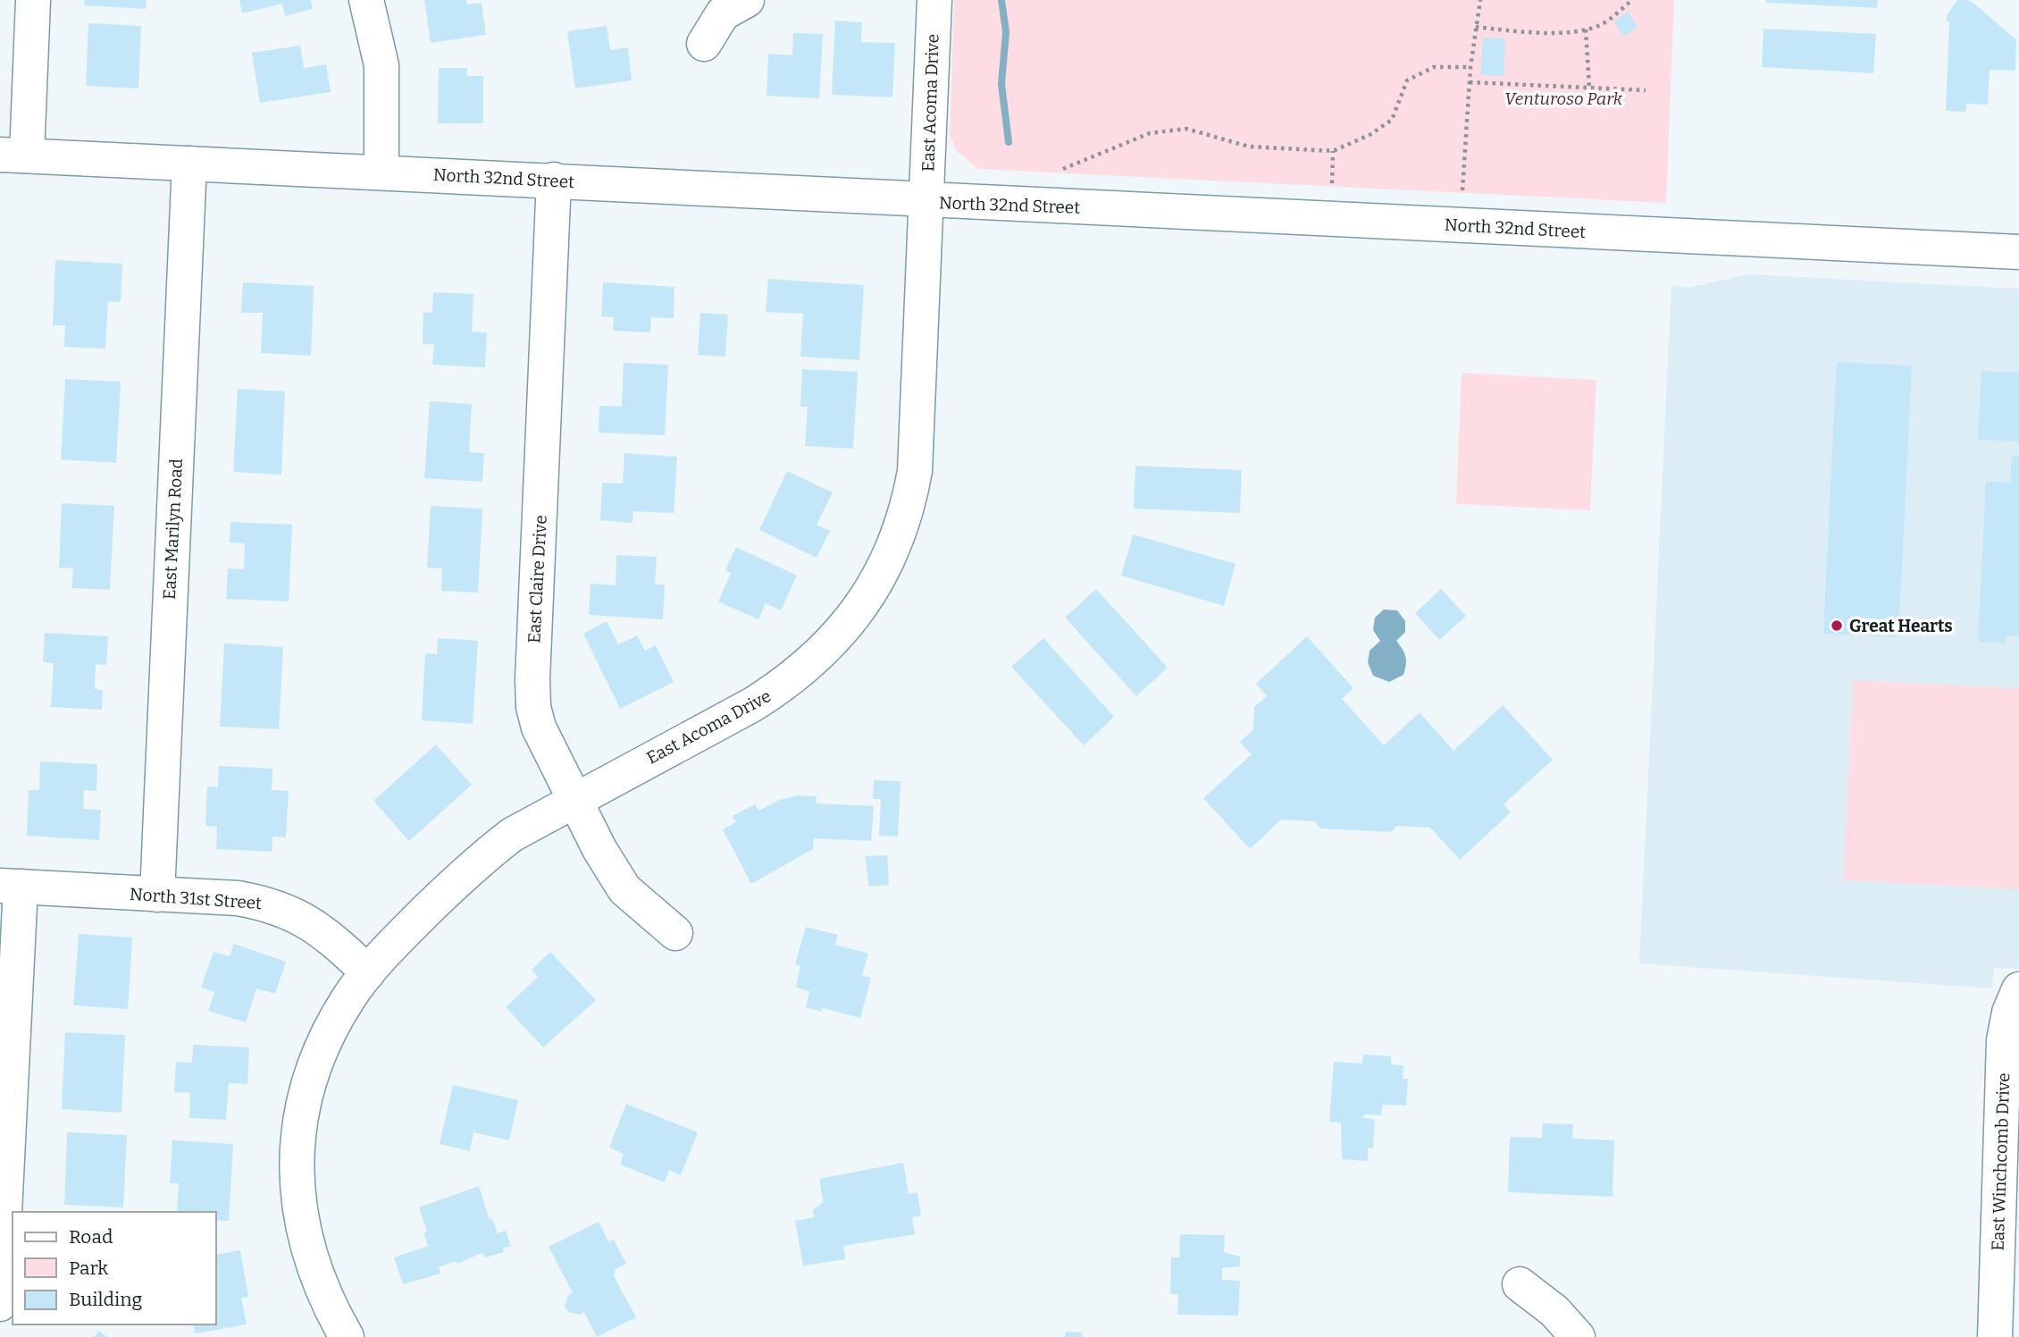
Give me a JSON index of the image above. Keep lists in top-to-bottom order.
{
  "streets": {
    "street": [
      "East Acoma Drive",
      "North 32nd Street",
      "East Marilyn Road",
      "East Claire Drive",
      "North 31st Street",
      "East Winchcomb Drive"
    ]
  },
  "crossings": [
    ["East Acoma Drive", "North 32nd Street"],
    ["East Acoma Drive", "East Claire Drive"],
    ["East Acoma Drive", "North 31st Street"],
    ["North 32nd Street", "East Marilyn Road"],
    ["North 32nd Street", "East Claire Drive"],
    ["East Marilyn Road", "North 31st Street"]
  ],
  "parks": ["Venturoso Park"],
  "places": ["Great Hearts"],
  "legend": ["Road", "Park", "Building"]
}
